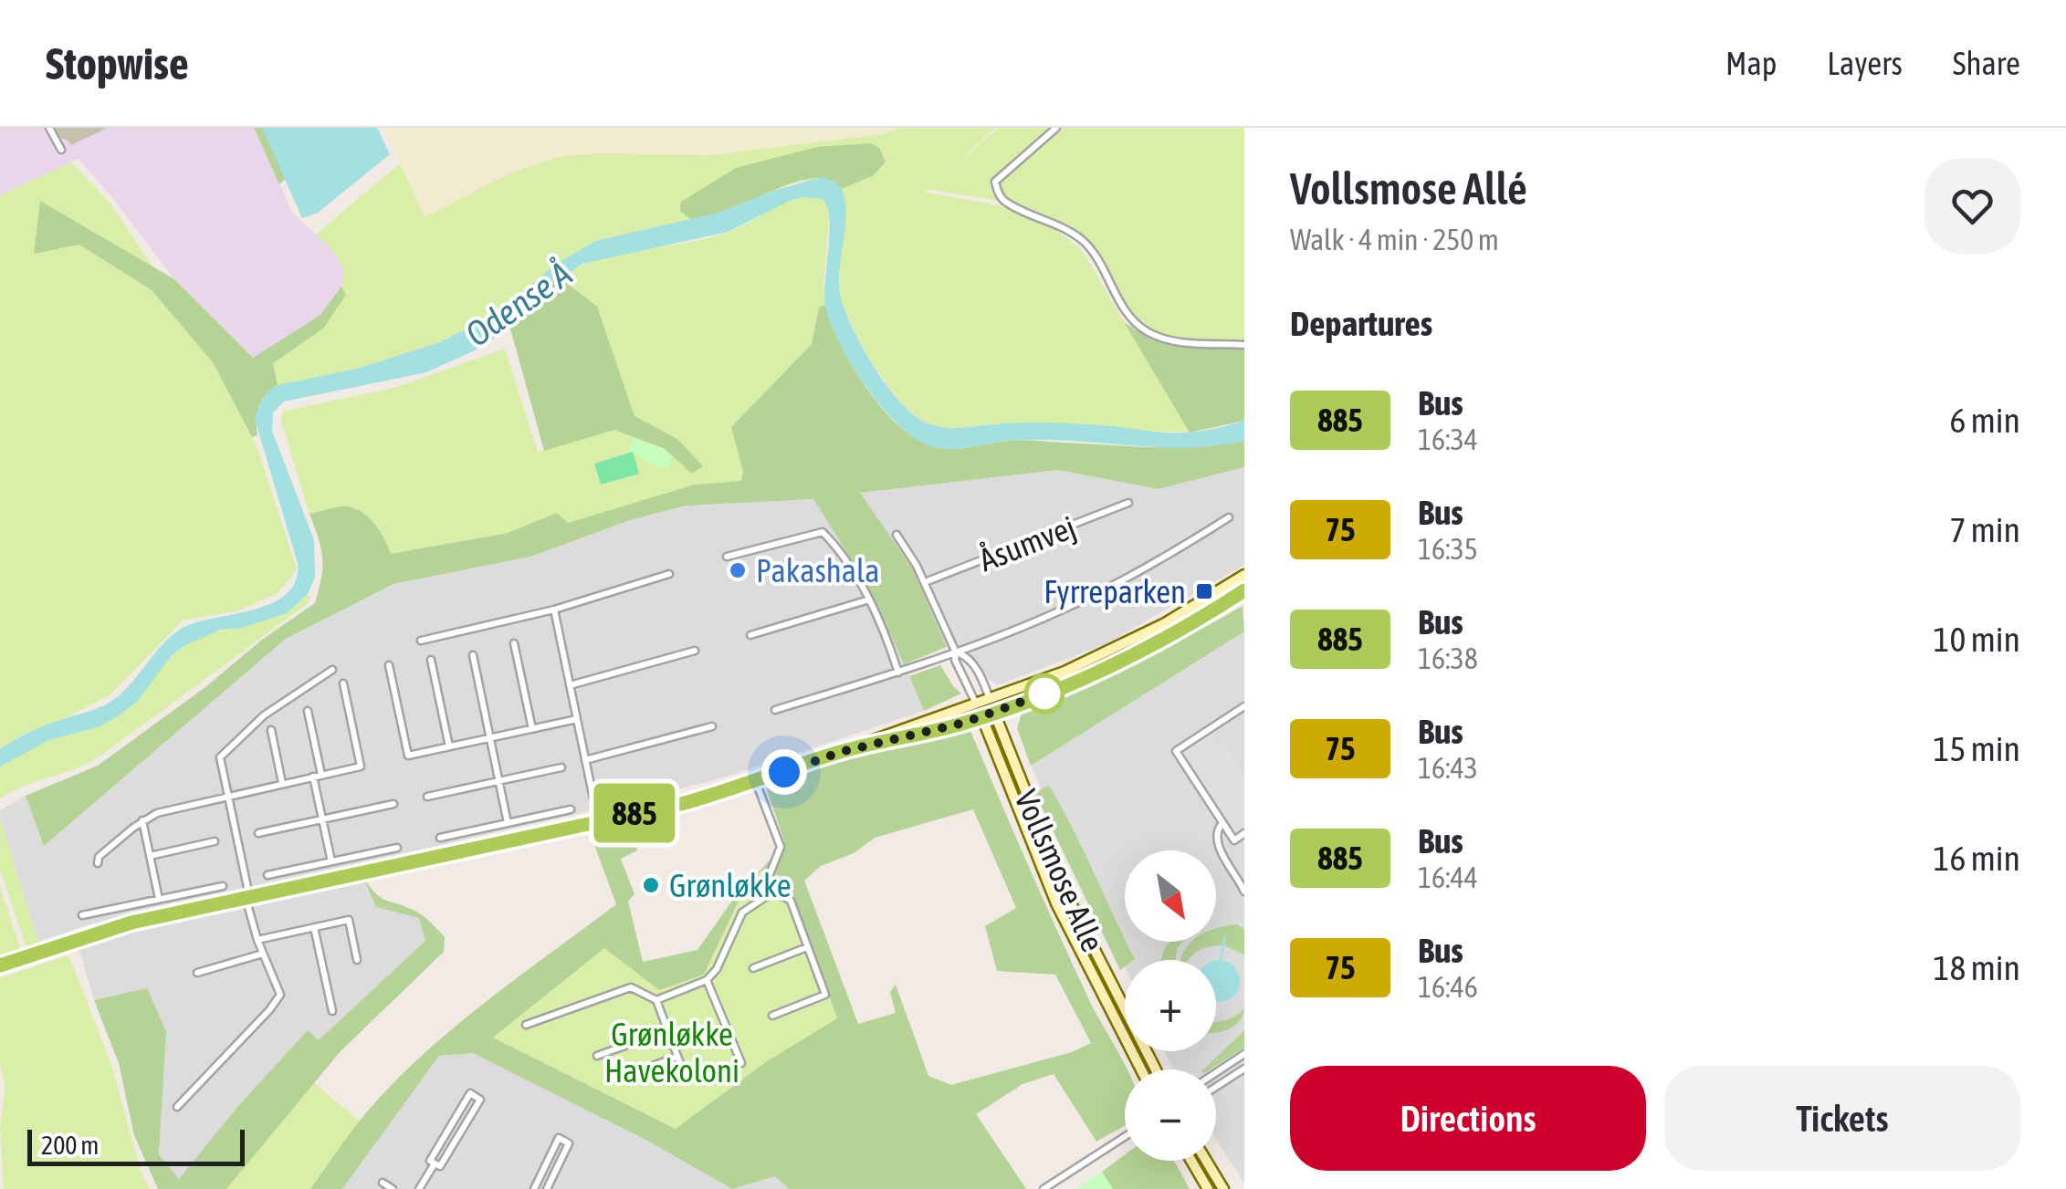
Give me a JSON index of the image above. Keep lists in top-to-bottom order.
{
  "streets": {
    "street": ["Åsumvej", "Vollsmose Alle"]
  },
  "water": ["Odense Å"],
  "parks": ["Grønløkke Havekoloni"],
  "places": {
    "other": ["Pakashala", "Grønløkke"],
    "transit": ["Fyrreparken"]
  },
  "lines": ["bus line 885"],
  "scale_bar": "200 m",
  "north": "bottom right",
  "page": {
    "header": "Stopwise",
    "nav": ["Map", "Layers", "Share"],
    "on_map": "885",
    "heading": [
      ["Vollsmose Allé", "Walk · 4 min · 250 m"],
      "Departures"
    ],
    "list": [
      {
        "mark": "885",
        "name": "Bus",
        "note": "16:34",
        "value": "6 min"
      },
      {
        "mark": "75",
        "name": "Bus",
        "note": "16:35",
        "value": "7 min"
      },
      {
        "mark": "885",
        "name": "Bus",
        "note": "16:38",
        "value": "10 min"
      },
      {
        "mark": "75",
        "name": "Bus",
        "note": "16:43",
        "value": "15 min"
      },
      {
        "mark": "885",
        "name": "Bus",
        "note": "16:44",
        "value": "16 min"
      },
      {
        "mark": "75",
        "name": "Bus",
        "note": "16:46",
        "value": "18 min"
      }
    ],
    "map_buttons": ["+", "−"],
    "buttons": ["Directions", "Tickets"],
    "scale": "200 m"
  }
}
